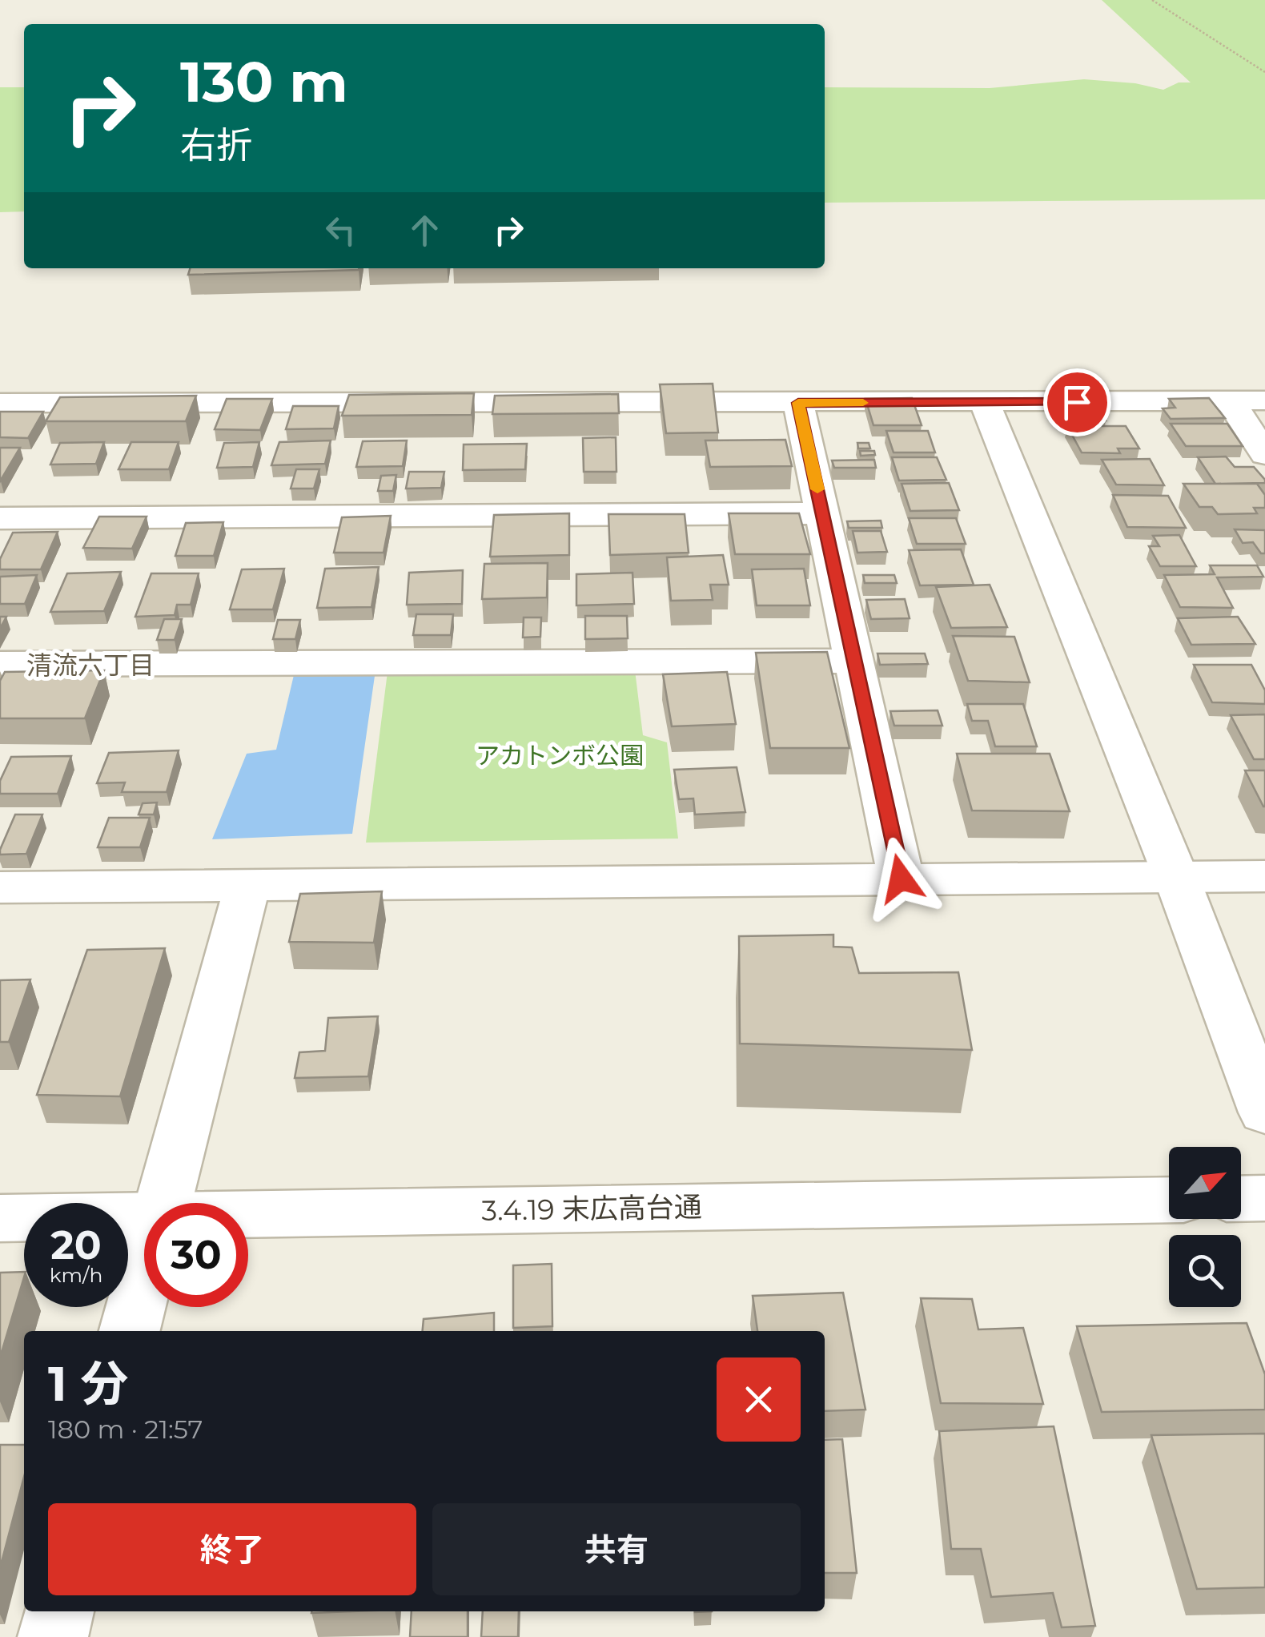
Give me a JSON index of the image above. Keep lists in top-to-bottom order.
{
  "streets": {
    "street": ["3.4.19 末広高台通"]
  },
  "districts": ["清流六丁目"],
  "parks": ["アカトンボ公園"],
  "north": "top right",
  "page": {
    "turn": ["130 m", "右折"],
    "speed": "20 km/h",
    "limit": "30",
    "heading": ["1 分", "180 m · 21:57"],
    "buttons": ["終了", "共有"]
  }
}
